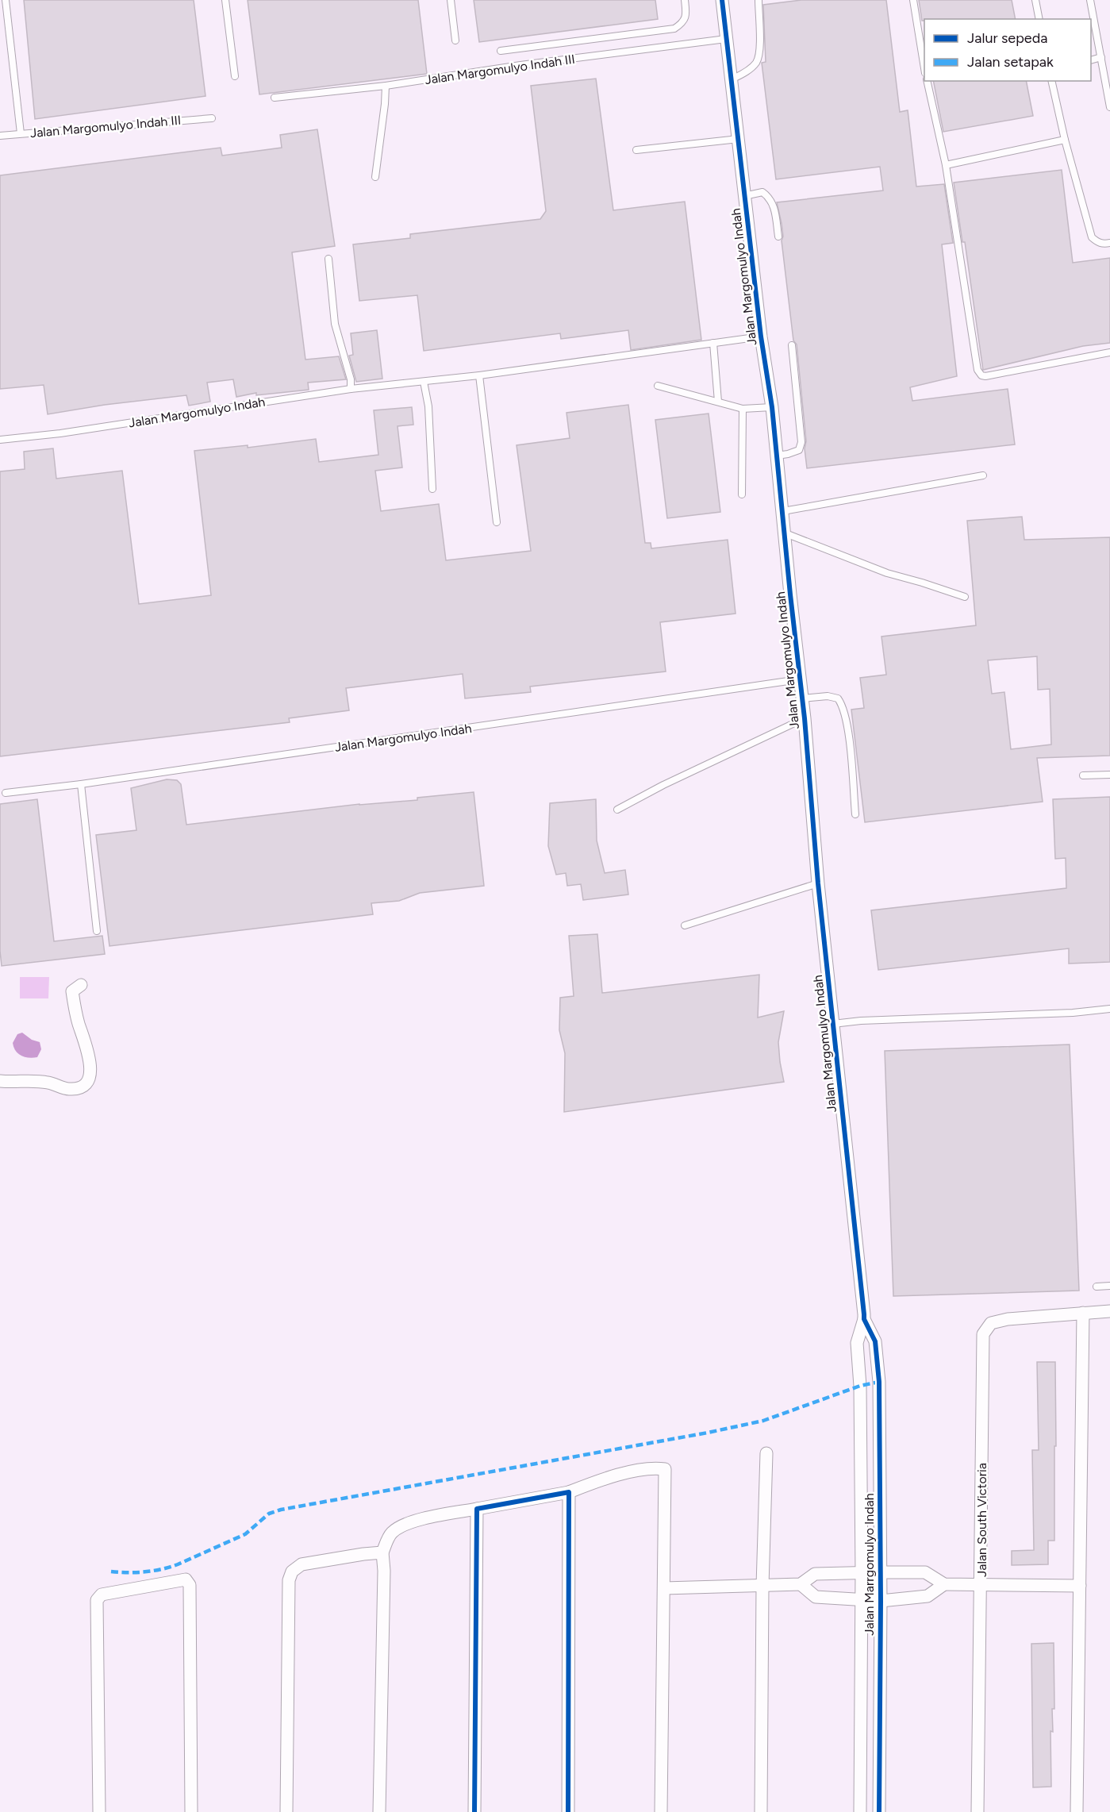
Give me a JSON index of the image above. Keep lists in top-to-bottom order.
{
  "streets": {
    "street": ["Jalan Margomulyo Indah", "Jalan South Victoria", "Jalan Marrgomulyo Indah"],
    "lane": ["Jalan Margomulyo Indah III"]
  },
  "crossings": [
    ["Jalan Margomulyo Indah III", "Jalan Margomulyo Indah"],
    ["Jalan Margomulyo Indah", "Jalan Marrgomulyo Indah"]
  ],
  "legend": ["Jalur sepeda", "Jalan setapak"]
}
